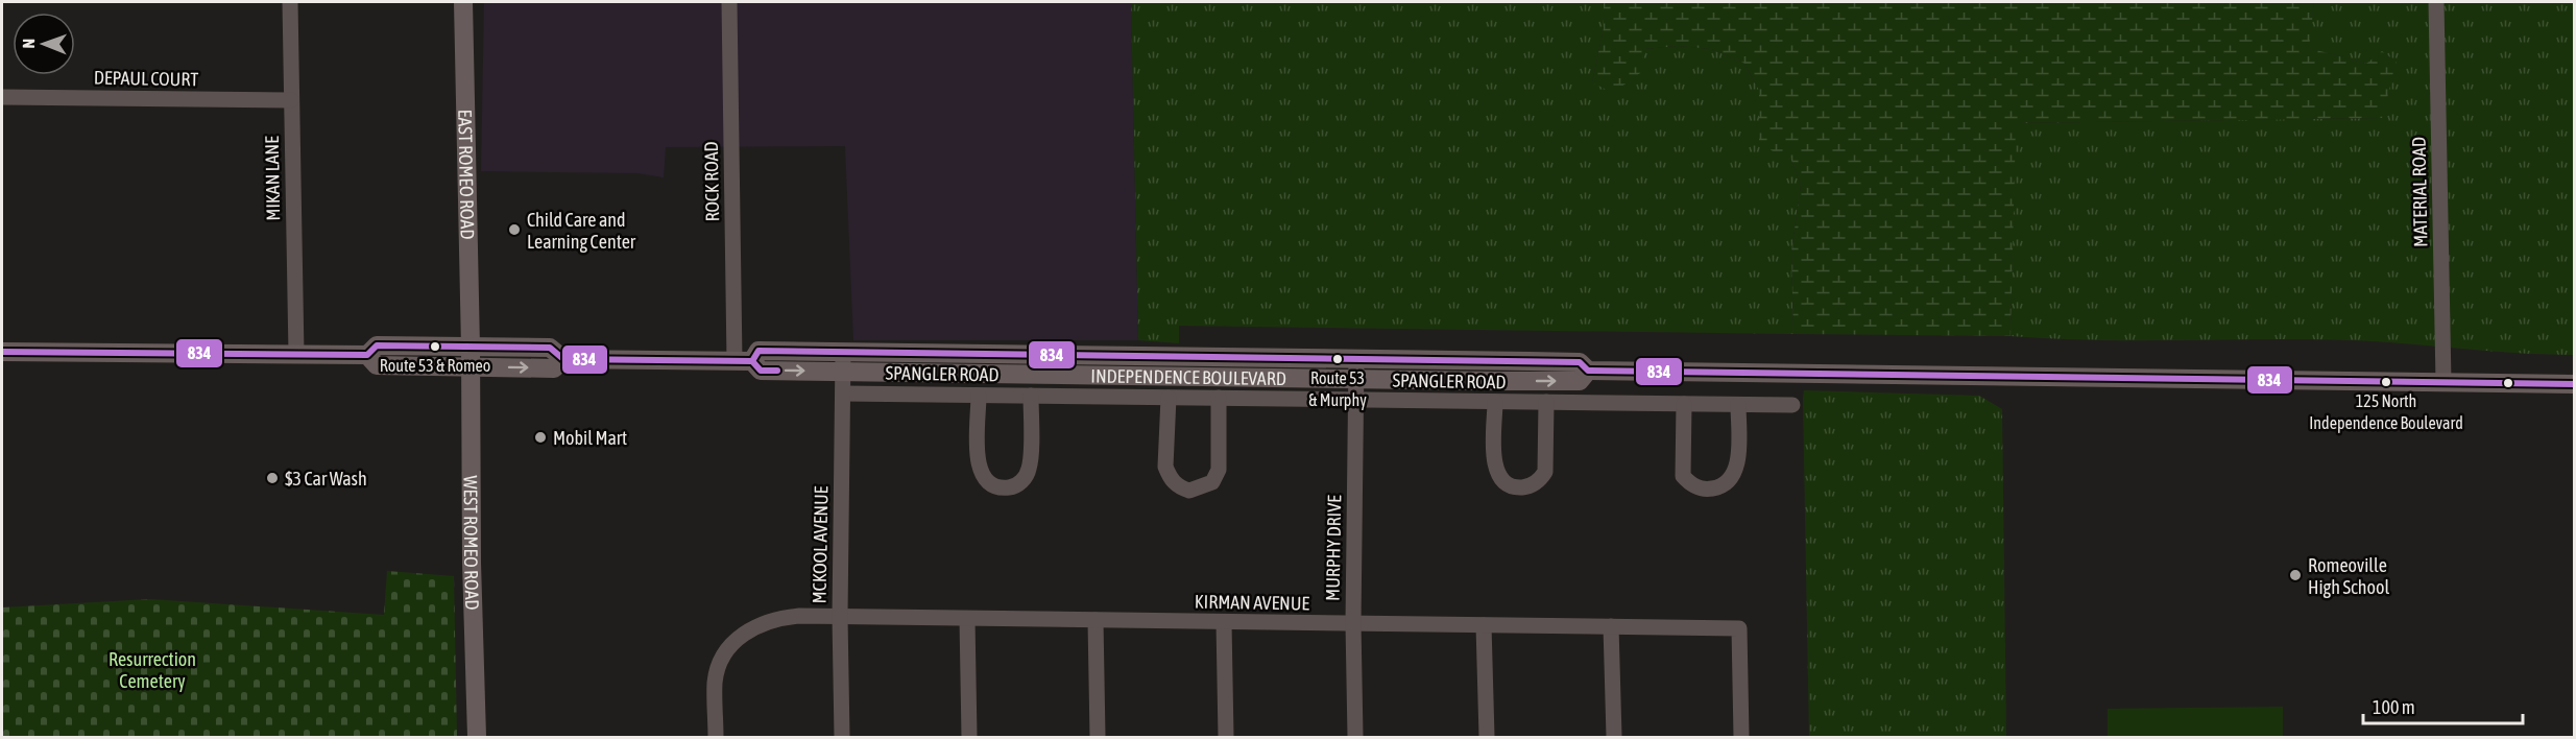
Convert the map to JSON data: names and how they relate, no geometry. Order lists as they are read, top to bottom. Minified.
{"streets":{"main road":["EAST ROMEO ROAD","INDEPENDENCE BOULEVARD","WEST ROMEO ROAD"],"street":["DEPAUL COURT","MIKAN LANE","ROCK ROAD","MATERIAL ROAD","SPANGLER ROAD","MCKOOL AVENUE","MURPHY DRIVE","KIRMAN AVENUE"]},"crossings":[["DEPAUL COURT","MIKAN LANE"],["EAST ROMEO ROAD","INDEPENDENCE BOULEVARD"],["EAST ROMEO ROAD","WEST ROMEO ROAD"],["MIKAN LANE","INDEPENDENCE BOULEVARD"],["ROCK ROAD","INDEPENDENCE BOULEVARD"],["MATERIAL ROAD","INDEPENDENCE BOULEVARD"],["SPANGLER ROAD","MCKOOL AVENUE"],["SPANGLER ROAD","MURPHY DRIVE"],["INDEPENDENCE BOULEVARD","WEST ROMEO ROAD"],["INDEPENDENCE BOULEVARD","MCKOOL AVENUE"],["INDEPENDENCE BOULEVARD","MURPHY DRIVE"],["MCKOOL AVENUE","KIRMAN AVENUE"],["MURPHY DRIVE","KIRMAN AVENUE"]],"parks":["Resurrection Cemetery"],"places":["Child Care and Learning Center","Route 53 & Romeo","Route 53 & Murphy","125 North Independence Boulevard","Mobil Mart","$3 Car Wash","Romeoville High School"],"lines":["transit line 834"],"scale_bar":"100 m","north":"left"}
